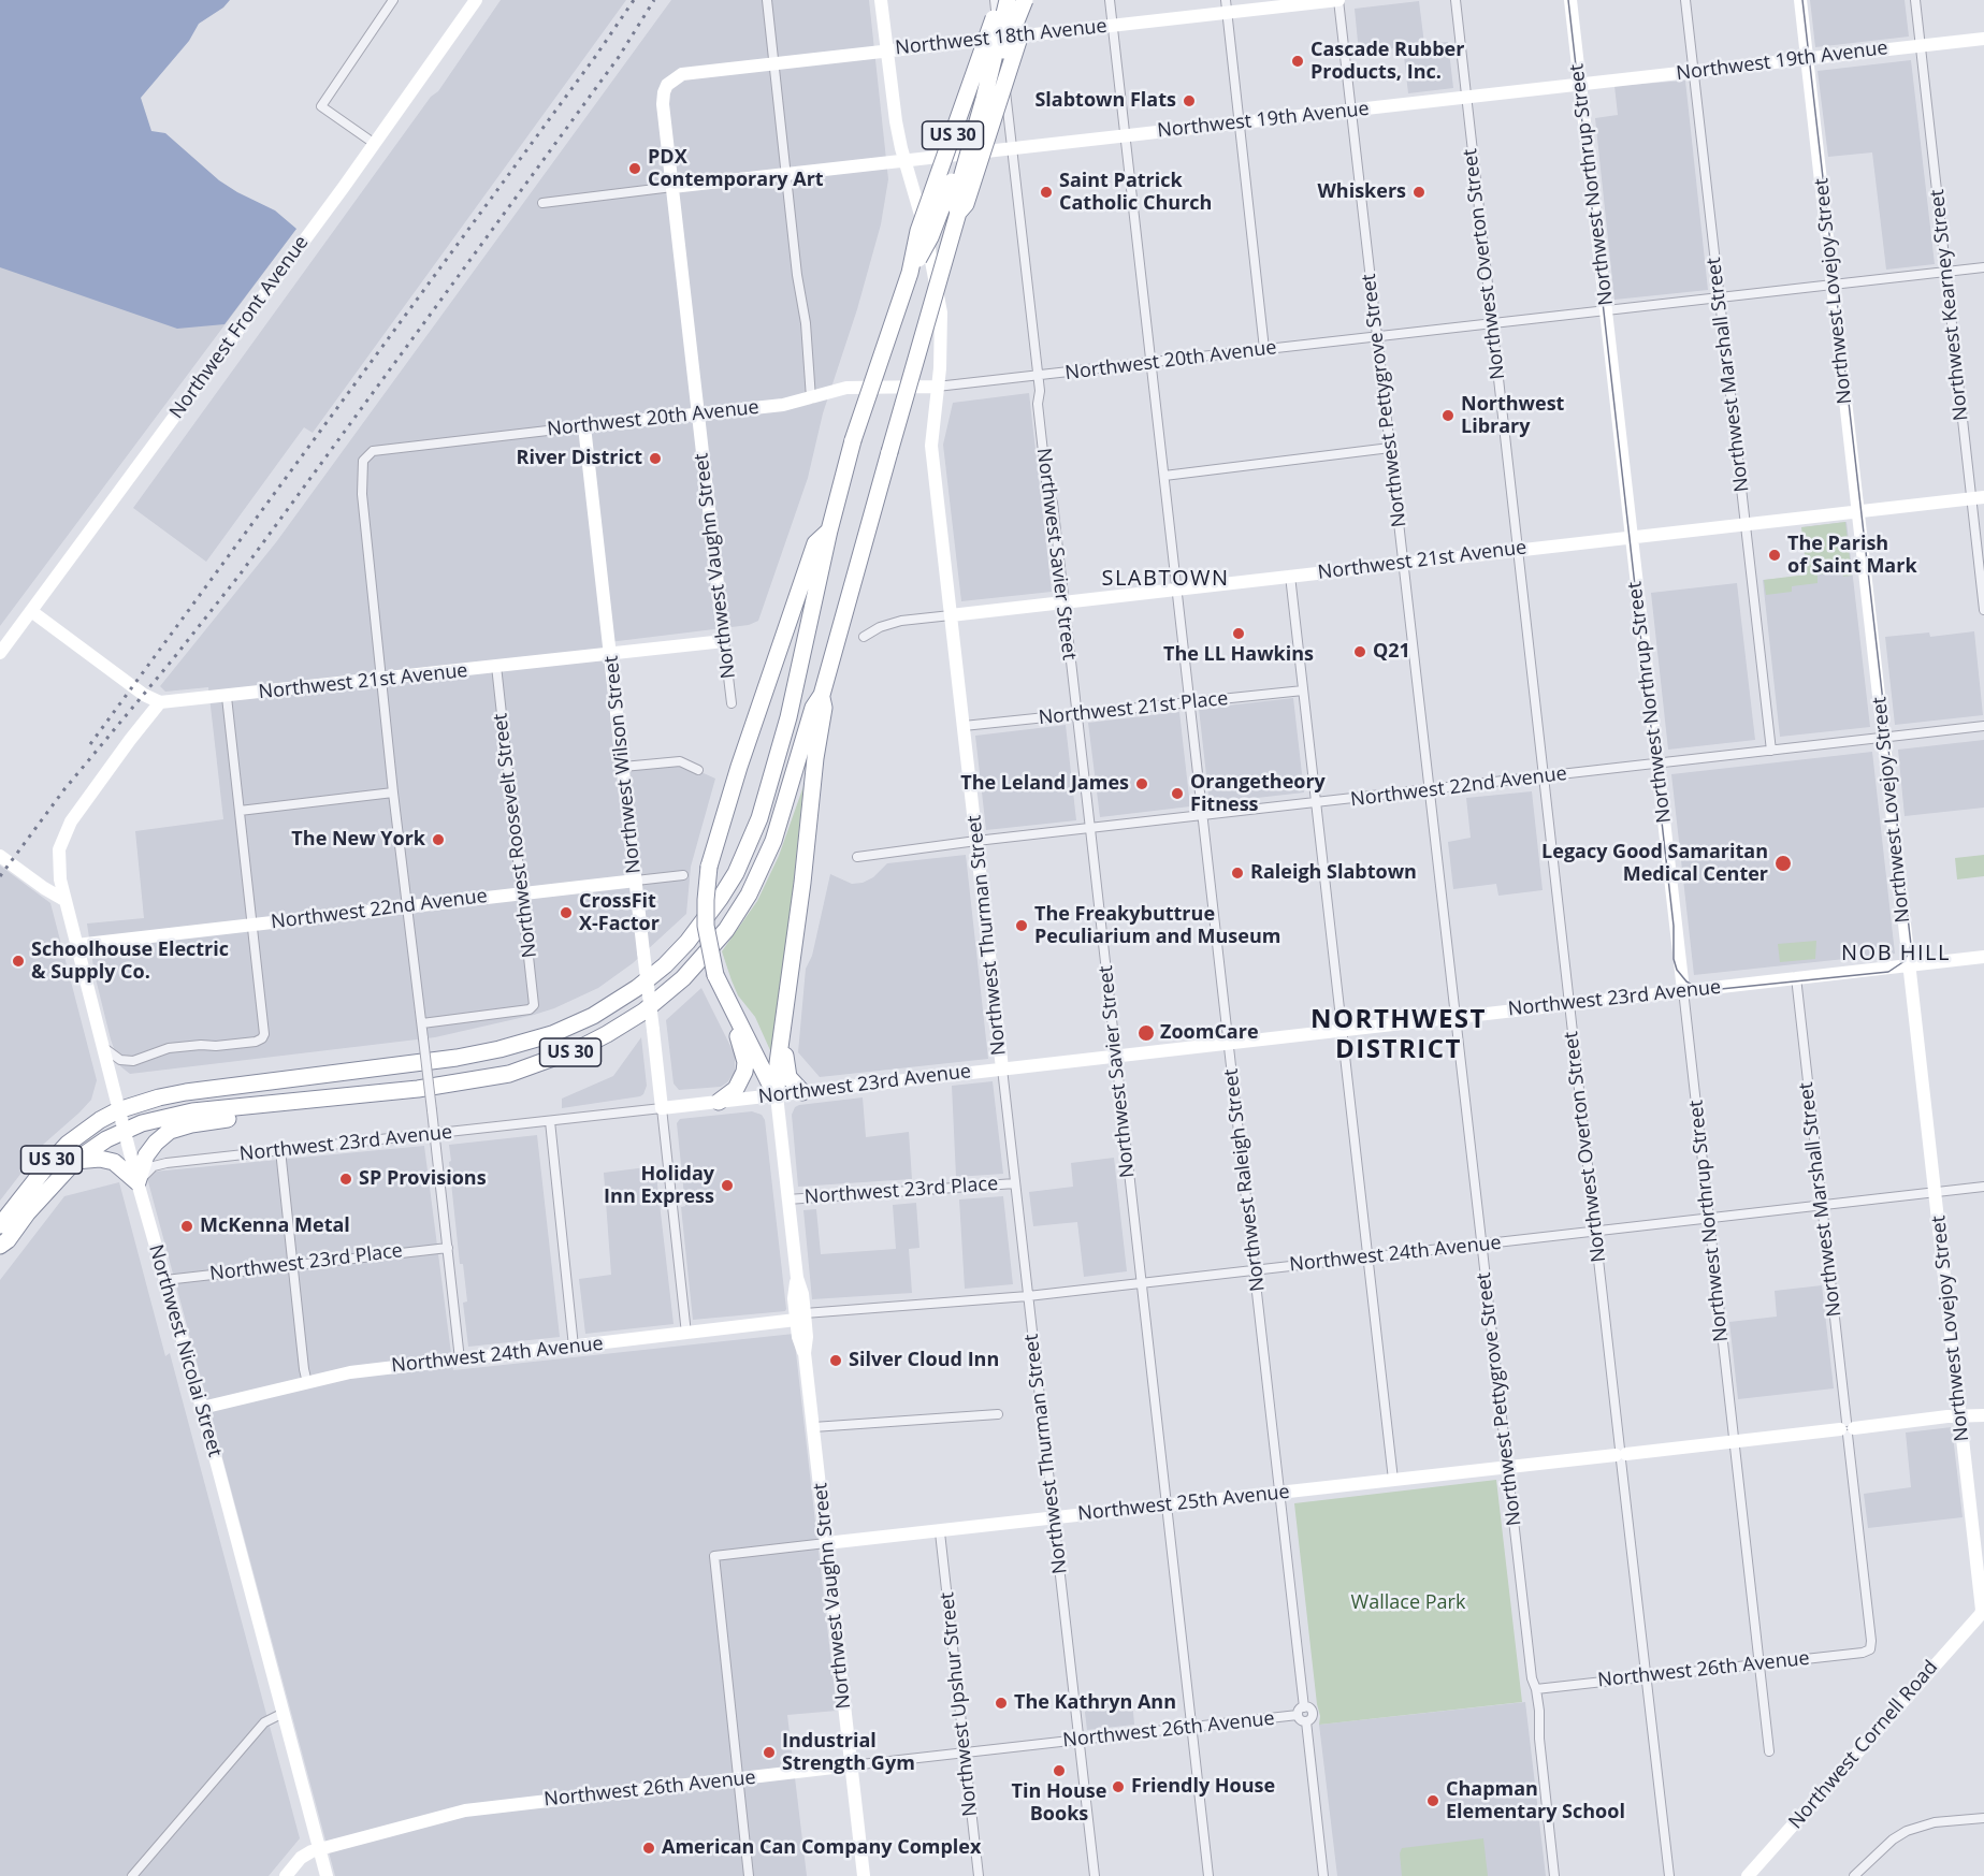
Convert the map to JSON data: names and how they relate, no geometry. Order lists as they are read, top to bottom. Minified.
{"streets":{"highway":["US 30"],"street":["Northwest 18th Avenue","Northwest 19th Avenue","Northwest Northrup Street","Northwest Overton Street","Northwest Lovejoy Street","Northwest Kearney Street","Northwest Front Avenue","Northwest 20th Avenue","Northwest Marshall Street","Northwest Pettygrove Street","Northwest Savier Street","Northwest 21st Avenue","Northwest Vaughn Street","Northwest 21st Place","Northwest Wilson Street","Northwest 22nd Avenue","Northwest Roosevelt Street","Northwest Thurman Street","Northwest 23rd Avenue","Northwest Raleigh Street","Northwest 23rd Place","Northwest 24th Avenue","Northwest Nicolai Street","Northwest 25th Avenue","Northwest 26th Avenue","Northwest Upshur Street","Northwest Cornell Road"]},"crossings":[["Northwest 18th Avenue","Northwest Pettygrove Street"],["Northwest 18th Avenue","Northwest Savier Street"],["Northwest 18th Avenue","Northwest Vaughn Street"],["Northwest 18th Avenue","Northwest Thurman Street"],["Northwest 18th Avenue","Northwest Raleigh Street"],["Northwest 19th Avenue","Northwest Northrup Street"],["Northwest 19th Avenue","Northwest Overton Street"],["Northwest 19th Avenue","Northwest Lovejoy Street"],["Northwest 19th Avenue","Northwest Kearney Street"],["Northwest 19th Avenue","Northwest Marshall Street"],["Northwest 19th Avenue","Northwest Pettygrove Street"],["Northwest 19th Avenue","Northwest Savier Street"],["Northwest 19th Avenue","Northwest Vaughn Street"],["Northwest 19th Avenue","Northwest Thurman Street"],["Northwest 19th Avenue","Northwest Raleigh Street"],["US 30","Northwest Nicolai Street"],["Northwest Northrup Street","Northwest 20th Avenue"],["Northwest Northrup Street","Northwest 21st Avenue"],["Northwest Northrup Street","Northwest 22nd Avenue"],["Northwest Northrup Street","Northwest 23rd Avenue"],["Northwest Northrup Street","Northwest 24th Avenue"],["Northwest Northrup Street","Northwest 25th Avenue"],["Northwest Northrup Street","Northwest 26th Avenue"],["Northwest Overton Street","Northwest 20th Avenue"],["Northwest Overton Street","Northwest 21st Avenue"],["Northwest Overton Street","Northwest 22nd Avenue"],["Northwest Overton Street","Northwest 23rd Avenue"],["Northwest Overton Street","Northwest 24th Avenue"],["Northwest Overton Street","Northwest 25th Avenue"],["Northwest Overton Street","Northwest 26th Avenue"],["Northwest Lovejoy Street","Northwest 20th Avenue"],["Northwest Lovejoy Street","Northwest 21st Avenue"],["Northwest Lovejoy Street","Northwest 22nd Avenue"],["Northwest Lovejoy Street","Northwest 23rd Avenue"],["Northwest Lovejoy Street","Northwest 24th Avenue"],["Northwest Lovejoy Street","Northwest 25th Avenue"],["Northwest Lovejoy Street","Northwest Cornell Road"],["Northwest Kearney Street","Northwest 20th Avenue"],["Northwest Kearney Street","Northwest 21st Avenue"],["Northwest 20th Avenue","Northwest Marshall Street"],["Northwest 20th Avenue","Northwest Pettygrove Street"],["Northwest 20th Avenue","Northwest Savier Street"],["Northwest 20th Avenue","Northwest 21st Avenue"],["Northwest 20th Avenue","Northwest Vaughn Street"],["Northwest 20th Avenue","Northwest Wilson Street"],["Northwest 20th Avenue","Northwest Thurman Street"],["Northwest 20th Avenue","Northwest Raleigh Street"],["Northwest Marshall Street","Northwest 21st Avenue"],["Northwest Marshall Street","Northwest 22nd Avenue"],["Northwest Marshall Street","Northwest 23rd Avenue"],["Northwest Marshall Street","Northwest 24th Avenue"],["Northwest Marshall Street","Northwest 25th Avenue"],["Northwest Marshall Street","Northwest 26th Avenue"],["Northwest Pettygrove Street","Northwest 21st Avenue"],["Northwest Pettygrove Street","Northwest 22nd Avenue"],["Northwest Pettygrove Street","Northwest 23rd Avenue"],["Northwest Pettygrove Street","Northwest 24th Avenue"],["Northwest Pettygrove Street","Northwest 25th Avenue"],["Northwest Pettygrove Street","Northwest 26th Avenue"],["Northwest Savier Street","Northwest 21st Avenue"],["Northwest Savier Street","Northwest 21st Place"],["Northwest Savier Street","Northwest 22nd Avenue"],["Northwest Savier Street","Northwest 23rd Avenue"],["Northwest Savier Street","Northwest 24th Avenue"],["Northwest Savier Street","Northwest 25th Avenue"],["Northwest Savier Street","Northwest 26th Avenue"],["Northwest 21st Avenue","Northwest Vaughn Street"],["Northwest 21st Avenue","Northwest Wilson Street"],["Northwest 21st Avenue","Northwest Roosevelt Street"],["Northwest 21st Avenue","Northwest Thurman Street"],["Northwest 21st Avenue","Northwest Raleigh Street"],["Northwest 21st Avenue","Northwest Nicolai Street"],["Northwest Vaughn Street","Northwest 23rd Avenue"],["Northwest Vaughn Street","Northwest 23rd Place"],["Northwest Vaughn Street","Northwest 24th Avenue"],["Northwest Vaughn Street","Northwest 25th Avenue"],["Northwest Vaughn Street","Northwest 26th Avenue"],["Northwest 21st Place","Northwest Thurman Street"],["Northwest 21st Place","Northwest Raleigh Street"],["Northwest Wilson Street","Northwest 22nd Avenue"],["Northwest Wilson Street","Northwest 23rd Avenue"],["Northwest Wilson Street","Northwest 24th Avenue"],["Northwest 22nd Avenue","Northwest Roosevelt Street"],["Northwest 22nd Avenue","Northwest Thurman Street"],["Northwest 22nd Avenue","Northwest Raleigh Street"],["Northwest 22nd Avenue","Northwest Nicolai Street"],["Northwest Thurman Street","Northwest 23rd Avenue"],["Northwest Thurman Street","Northwest 23rd Place"],["Northwest Thurman Street","Northwest 24th Avenue"],["Northwest Thurman Street","Northwest 25th Avenue"],["Northwest Thurman Street","Northwest 26th Avenue"],["Northwest 23rd Avenue","Northwest Raleigh Street"],["Northwest 23rd Avenue","Northwest Nicolai Street"],["Northwest Raleigh Street","Northwest 24th Avenue"],["Northwest Raleigh Street","Northwest 25th Avenue"],["Northwest Raleigh Street","Northwest 26th Avenue"],["Northwest 23rd Place","Northwest Nicolai Street"],["Northwest 24th Avenue","Northwest Nicolai Street"],["Northwest Nicolai Street","Northwest 26th Avenue"],["Northwest 25th Avenue","Northwest 26th Avenue"],["Northwest 25th Avenue","Northwest Upshur Street"],["Northwest 26th Avenue","Northwest Upshur Street"]],"districts":["SLABTOWN","NOB HILL","NORTHWEST DISTRICT"],"parks":["Wallace Park"],"places":["Cascade Rubber Products, Inc.","Slabtown Flats","PDX Contemporary Art","Saint Patrick Catholic Church","Whiskers","Northwest Library","River District","The Parish of Saint Mark","The LL Hawkins","Q21","The Leland James","Orangetheory Fitness","The New York","Legacy Good Samaritan Medical Center","Raleigh Slabtown","CrossFit X-Factor","The Freakybuttrue Peculiarium and Museum","Schoolhouse Electric & Supply Co.","ZoomCare","SP Provisions","Holiday Inn Express","McKenna Metal","Silver Cloud Inn","The Kathryn Ann","Industrial Strength Gym","Tin House Books","Friendly House","Chapman Elementary School","American Can Company Complex"]}
